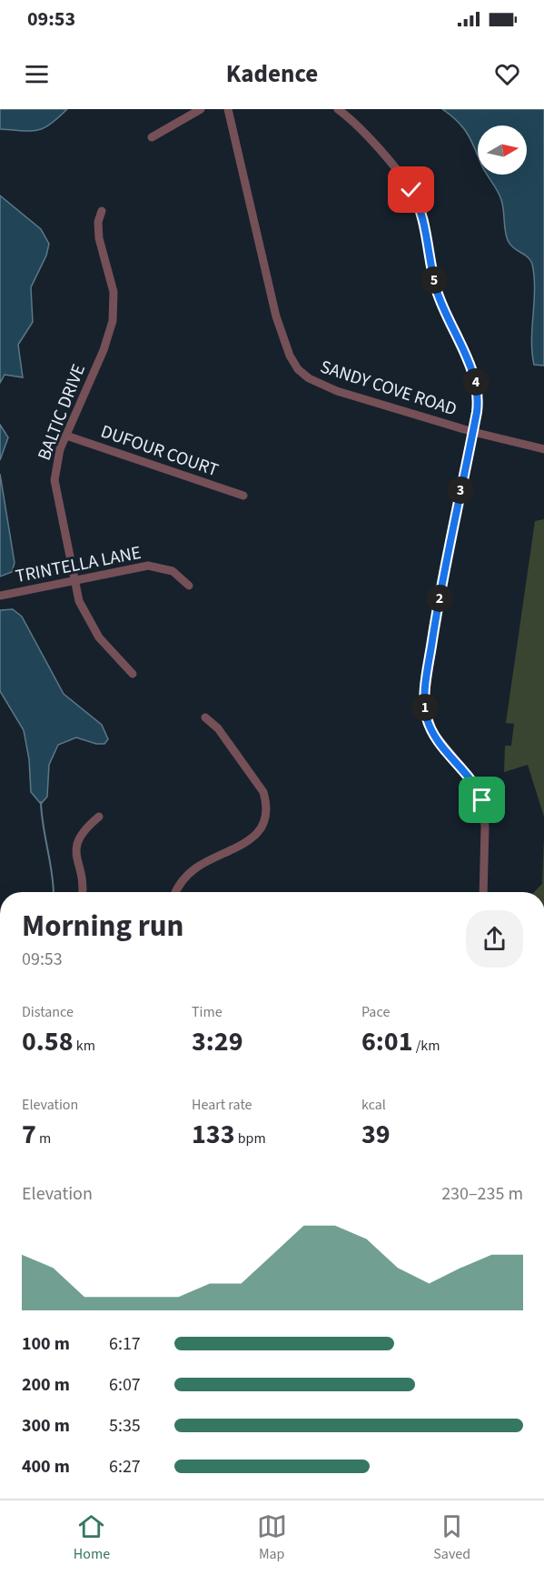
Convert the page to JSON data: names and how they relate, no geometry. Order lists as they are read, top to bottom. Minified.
{"streets":{"street":["SANDY COVE ROAD","BALTIC DRIVE","DUFOUR COURT","TRINTELLA LANE"]},"crossings":[["BALTIC DRIVE","DUFOUR COURT"],["BALTIC DRIVE","TRINTELLA LANE"]],"north":"right","page":{"status":"09:53","header":"Kadence","pins":["5","4","3","2","1"],"heading":["Morning run","09:53"],"stats":[["Distance","0.58 km"],["Time","3:29"],["Pace","6:01 /km"],["Elevation","7 m"],["Heart rate","133 bpm"],["kcal","39"]],"chart":["Elevation","230–235 m"],"list":[{"name":"100 m","note":"6:17"},{"name":"200 m","note":"6:07"},{"name":"300 m","note":"5:35"},{"name":"400 m","note":"6:27"}],"tabs":["Home","Map","Saved"]}}
